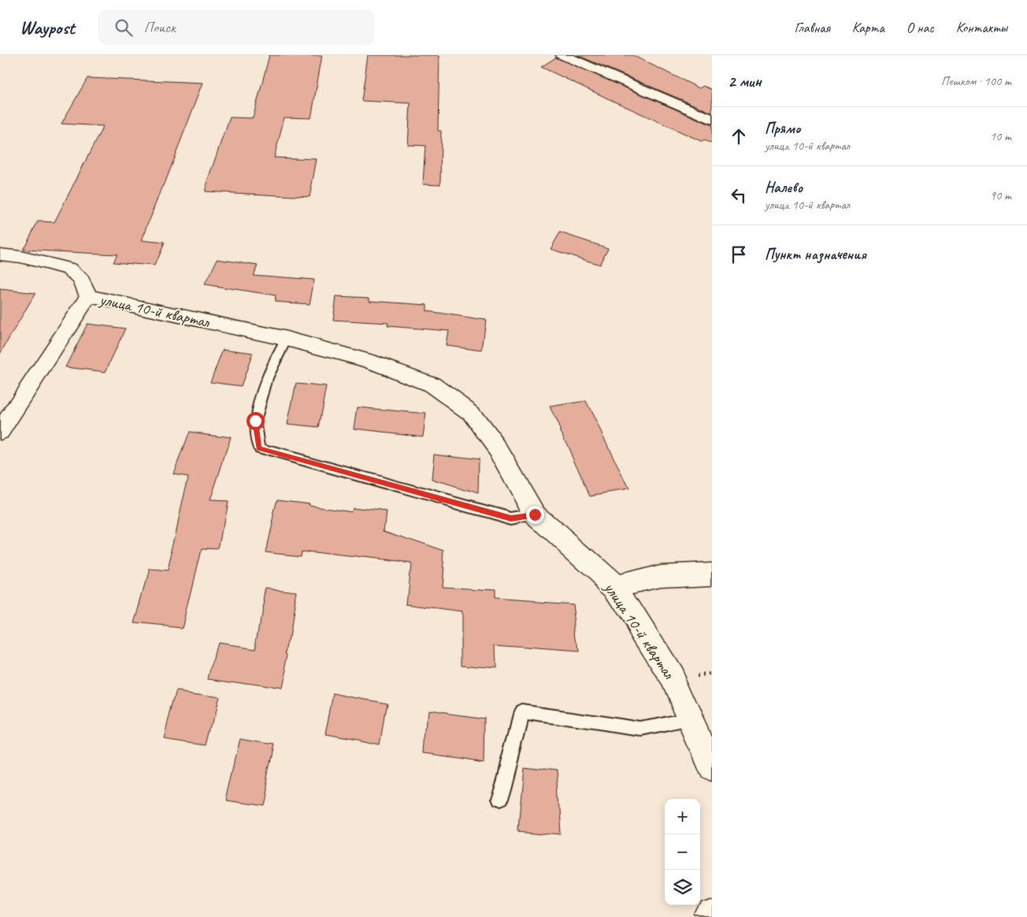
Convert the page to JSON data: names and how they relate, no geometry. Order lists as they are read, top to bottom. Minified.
{"streets":{"street":["улица 10-й квартал"]},"page":{"header":"Waypost","search":"Поиск","nav":["Главная","Карта","О нас","Контакты"],"heading":["2 мин","Пешком · 100 m"],"list":[["Прямо","улица 10-й квартал","10 m"],["Налево","улица 10-й квартал","90 m"],"Пункт назначения"],"map_buttons":["+","−"]}}
